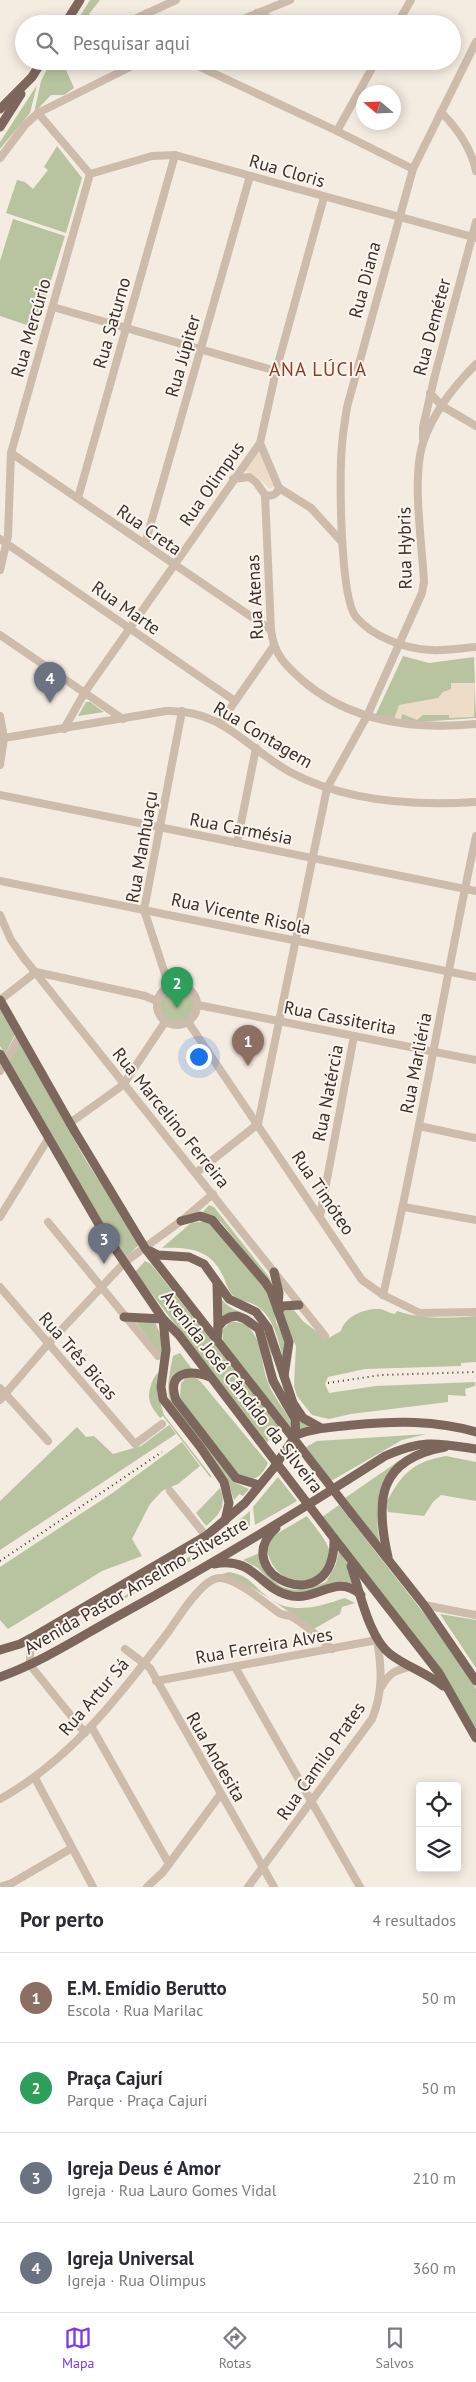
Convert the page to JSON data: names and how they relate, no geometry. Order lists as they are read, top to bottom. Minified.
{"streets":{"main road":["Avenida José Cândido da Silveira","Avenida Pastor Anselmo Silvestre"],"street":["Rua Cloris","Rua Diana","Rua Saturno","Rua Deméter","Rua Mercúrio","Rua Júpiter","Rua Olimpus","Rua Creta","Rua Hybris","Rua Atenas","Rua Marte","Rua Contagem","Rua Carmésia","Rua Manhuaçu","Rua Vicente Risola","Rua Cassiterita","Rua Marliéria","Rua Natércia","Rua Marcelino Ferreira","Rua Timóteo","Rua Três Bicas","Rua Ferreira Alves","Rua Artur Sá","Rua Andesita","Rua Camilo Prates"]},"crossings":[["Rua Cloris","Rua Diana"],["Rua Cloris","Rua Saturno"],["Rua Cloris","Rua Deméter"],["Rua Cloris","Rua Mercúrio"],["Rua Cloris","Rua Júpiter"],["Rua Cloris","Rua Olimpus"],["Rua Diana","Rua Hybris"],["Rua Saturno","Rua Creta"],["Rua Deméter","Rua Hybris"],["Rua Mercúrio","Rua Creta"],["Rua Mercúrio","Rua Marte"],["Rua Júpiter","Rua Creta"],["Rua Olimpus","Rua Creta"],["Rua Olimpus","Rua Marte"],["Rua Olimpus","Rua Contagem"],["Rua Creta","Rua Atenas"],["Rua Hybris","Rua Atenas"],["Rua Hybris","Rua Contagem"],["Rua Hybris","Rua Carmésia"],["Rua Hybris","Rua Vicente Risola"],["Rua Hybris","Rua Cassiterita"],["Rua Hybris","Rua Timóteo"],["Rua Contagem","Rua Manhuaçu"],["Rua Carmésia","Rua Manhuaçu"],["Rua Carmésia","Rua Marliéria"],["Rua Manhuaçu","Rua Vicente Risola"],["Rua Manhuaçu","Rua Cassiterita"],["Rua Manhuaçu","Rua Timóteo"],["Rua Vicente Risola","Rua Marliéria"],["Rua Cassiterita","Rua Marliéria"],["Rua Cassiterita","Rua Natércia"],["Rua Cassiterita","Rua Timóteo"],["Rua Marliéria","Rua Timóteo"],["Rua Natércia","Rua Timóteo"],["Rua Ferreira Alves","Rua Artur Sá"],["Rua Ferreira Alves","Rua Andesita"],["Rua Ferreira Alves","Rua Camilo Prates"],["Rua Artur Sá","Rua Andesita"],["Rua Andesita","Rua Camilo Prates"]],"districts":["ANA LÚCIA"],"north":"left","page":{"search":"Pesquisar aqui","pins":["4","2","1","3"],"heading":["Por perto","4 resultados"],"list":[{"mark":"1","name":"E.M. Emídio Berutto","note":"Escola · Rua Marilac","value":"50 m"},{"mark":"2","name":"Praça Cajurí","note":"Parque · Praça Cajuri","value":"50 m"},{"mark":"3","name":"Igreja Deus é Amor","note":"Igreja · Rua Lauro Gomes Vidal","value":"210 m"},{"mark":"4","name":"Igreja Universal","note":"Igreja · Rua Olimpus","value":"360 m"}],"nav":["Mapa","Rotas","Salvos"]}}
